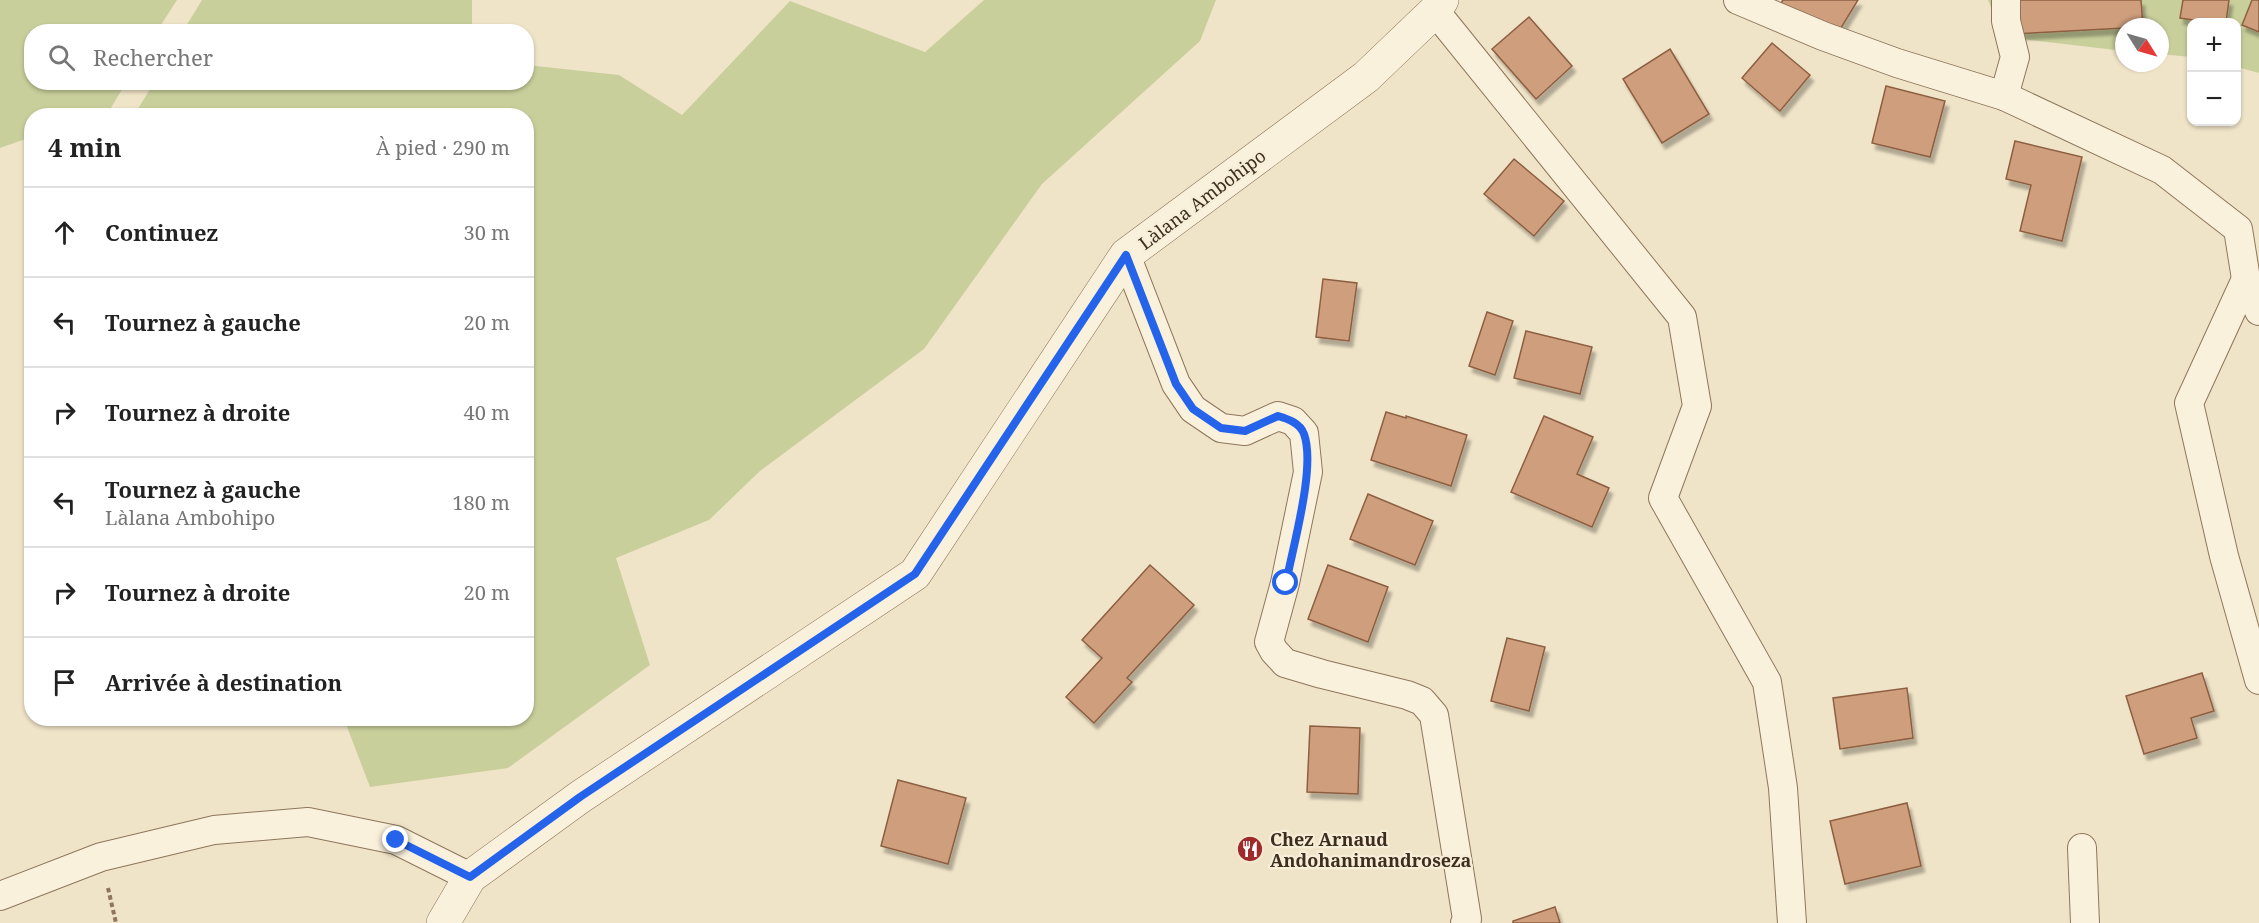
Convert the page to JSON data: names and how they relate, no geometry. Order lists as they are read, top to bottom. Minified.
{"streets":{"street":["Làlana Ambohipo"]},"places":{"restaurant":["Chez Arnaud Andohanimandroseza"]},"north":"bottom right","page":{"map_buttons":["+","−"],"search":"Rechercher","heading":["4 min","À pied · 290 m"],"list":[["Continuez","30 m"],["Tournez à gauche","20 m"],["Tournez à droite","40 m"],["Tournez à gauche","Làlana Ambohipo","180 m"],["Tournez à droite","20 m"],"Arrivée à destination"]}}
